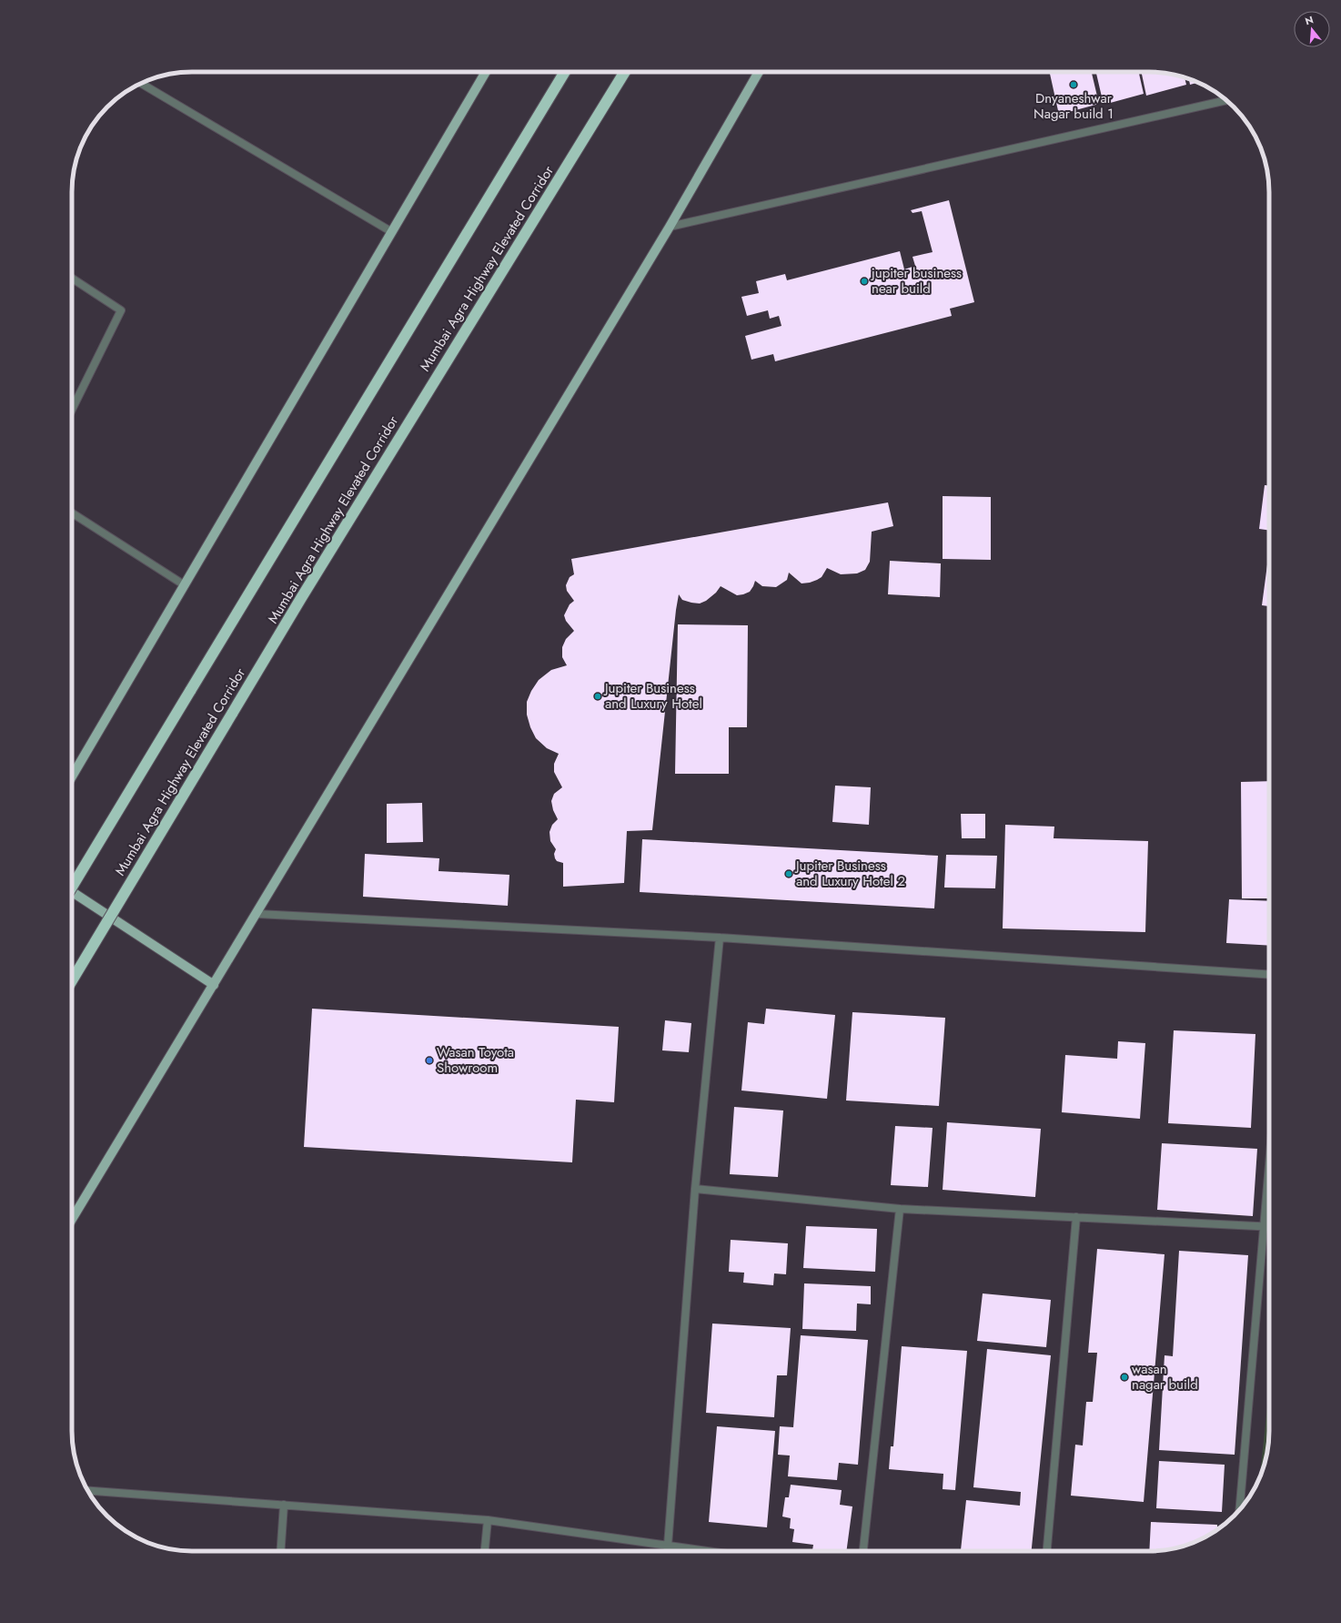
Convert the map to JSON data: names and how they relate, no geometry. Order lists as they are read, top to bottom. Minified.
{"streets":{"highway":["Mumbai Agra Highway Elevated Corridor"]},"places":["Dnyaneshwar Nagar build 1","jupiter business near build","Jupiter Business and Luxury Hotel","Jupiter Business and Luxury Hotel 2","Wasan Toyota Showroom","wasan nagar build"],"north":"top"}
